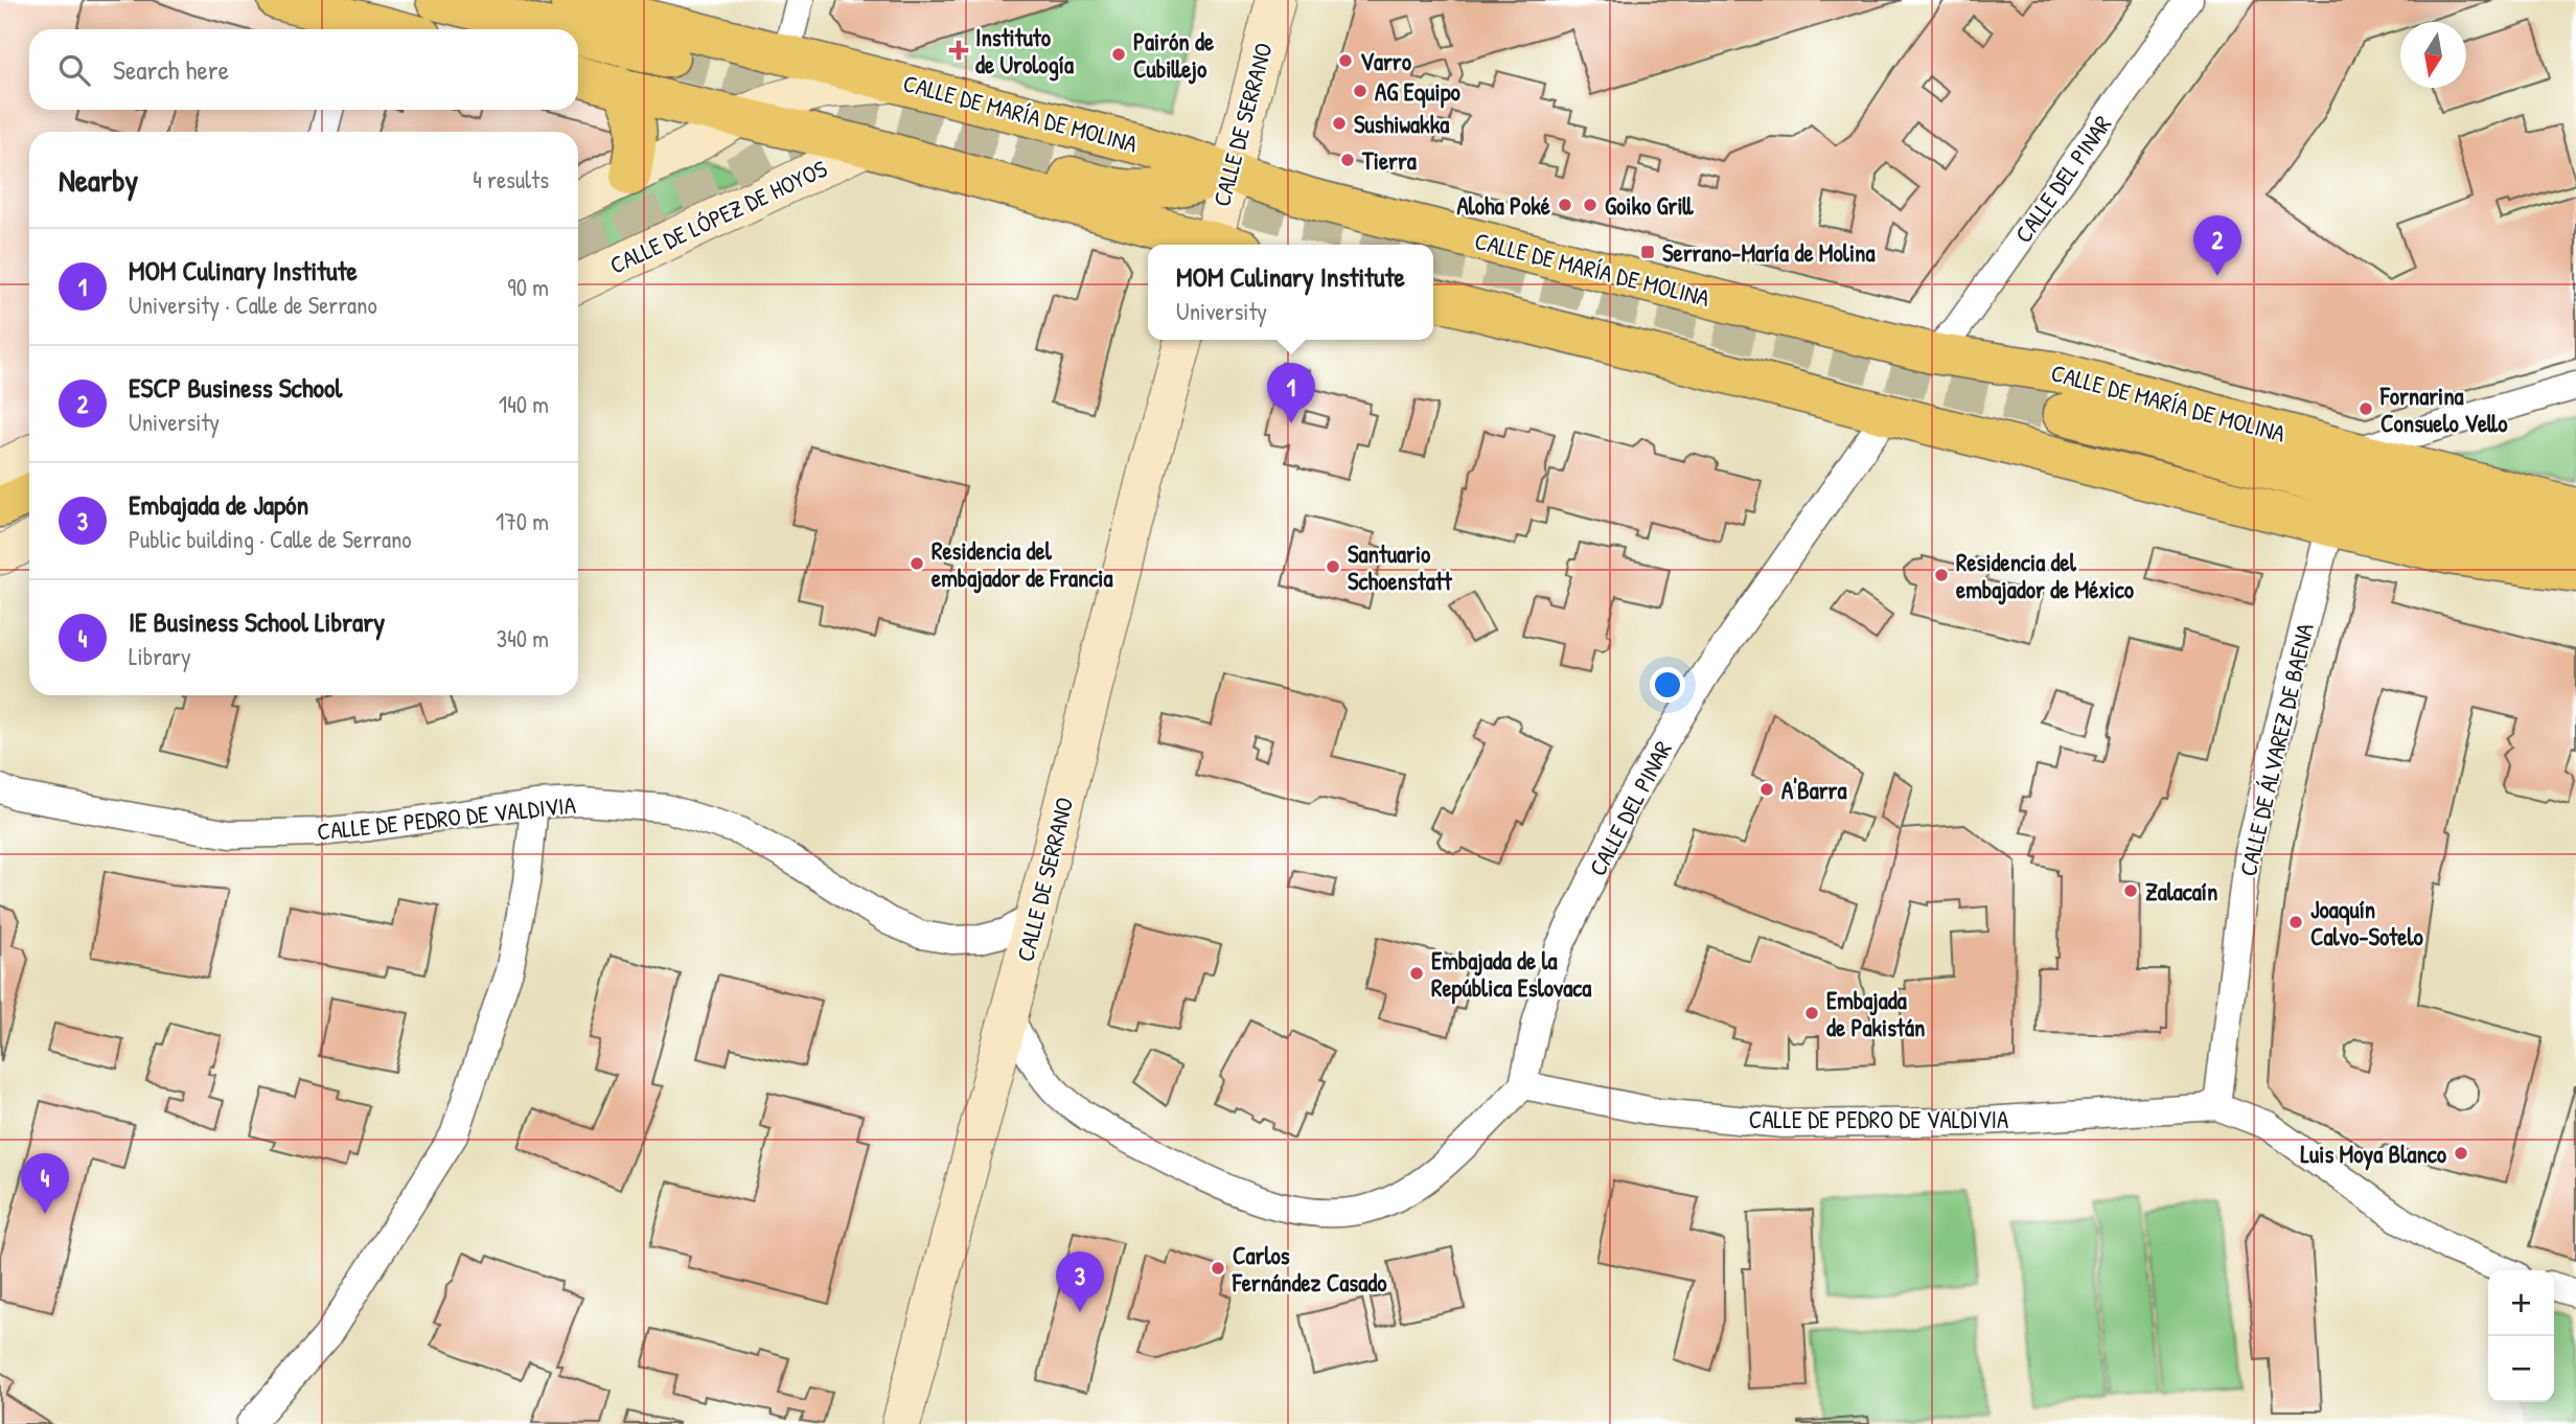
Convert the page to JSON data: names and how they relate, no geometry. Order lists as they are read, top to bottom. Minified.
{"streets":{"main road":["CALLE DE MARÍA DE MOLINA","CALLE DE SERRANO","CALLE DE LÓPEZ DE HOYOS"],"street":["CALLE DEL PINAR","CALLE DE ÁLVAREZ DE BAENA","CALLE DE PEDRO DE VALDIVIA"]},"crossings":[["CALLE DE MARÍA DE MOLINA","CALLE DE SERRANO"],["CALLE DE MARÍA DE MOLINA","CALLE DEL PINAR"],["CALLE DE SERRANO","CALLE DE PEDRO DE VALDIVIA"],["CALLE DEL PINAR","CALLE DE PEDRO DE VALDIVIA"],["CALLE DE ÁLVAREZ DE BAENA","CALLE DE PEDRO DE VALDIVIA"]],"places":{"health":["Instituto de Urología"],"other":["Pairón de Cubillejo","Varro","AG Equipo","Sushiwakka","Tierra","Aloha Poké","Goiko Grill","Fornarina Consuelo Vello","Residencia del embajador de Francia","Santuario Schoenstatt","Residencia del embajador de México","A'Barra","Zalacaín","Joaquín Calvo-Sotelo","Embajada de la República Eslovaca","Embajada de Pakistán","Luis Moya Blanco","Carlos Fernández Casado"],"transit":["Serrano-María de Molina"]},"north":"bottom","page":{"search":"Search here","heading":["Nearby","4 results"],"pins":["2","1","4","3"],"list":[{"mark":"1","name":"MOM Culinary Institute","note":"University · Calle de Serrano","value":"90 m"},{"mark":"2","name":"ESCP Business School","note":"University","value":"140 m"},{"mark":"3","name":"Embajada de Japón","note":"Public building · Calle de Serrano","value":"170 m"},{"mark":"4","name":"IE Business School Library","note":"Library","value":"340 m"}],"popup":["MOM Culinary Institute","University"],"map_buttons":["+","−"]}}
